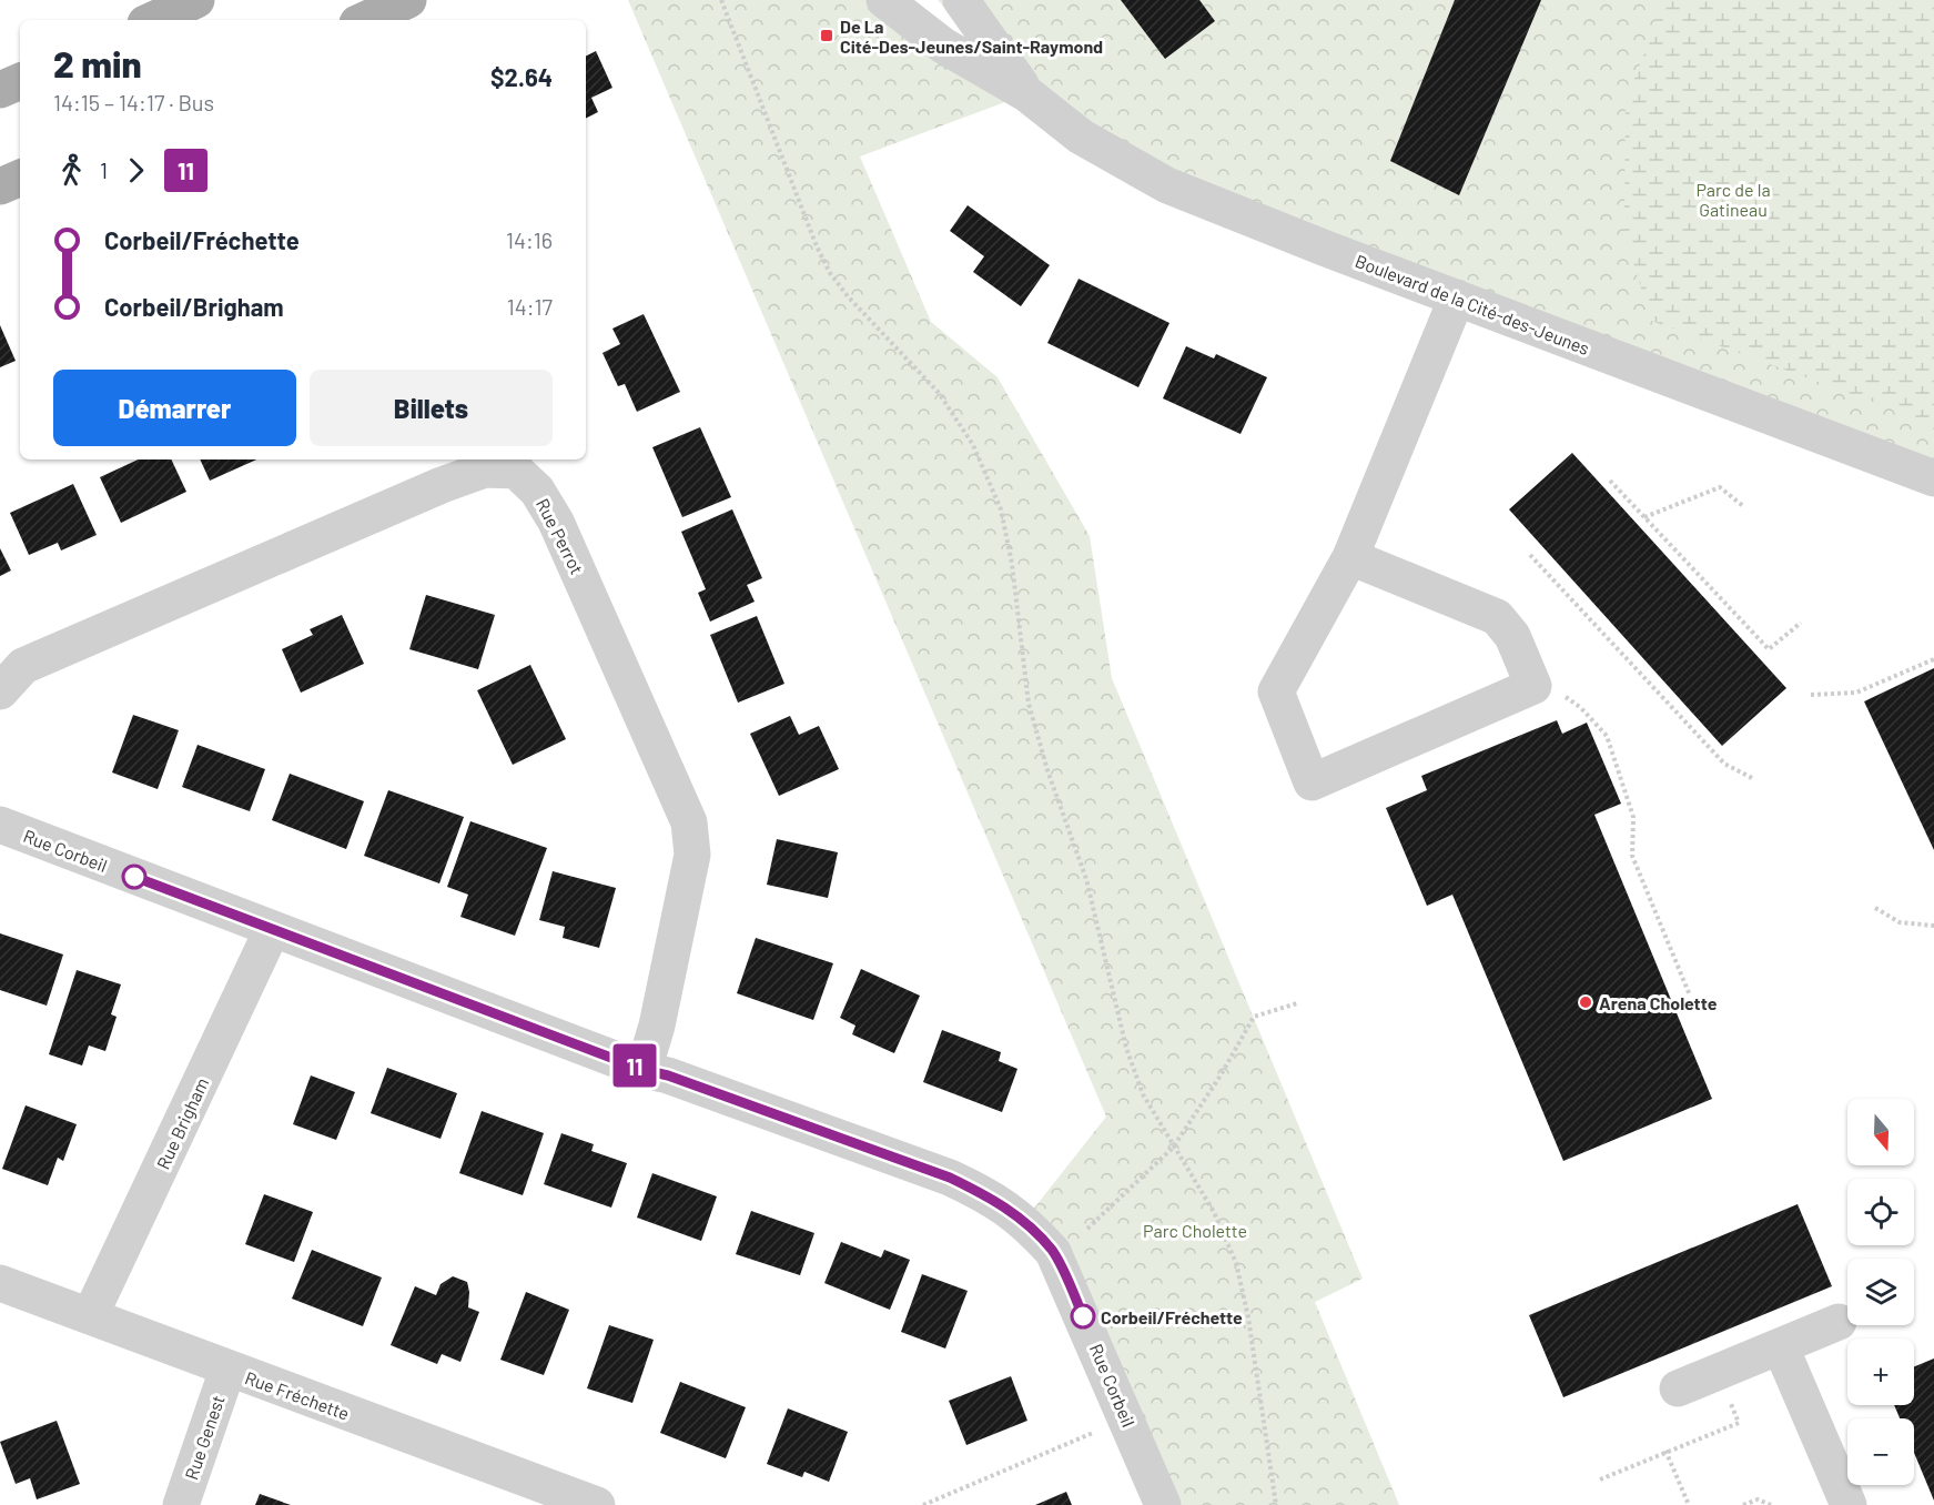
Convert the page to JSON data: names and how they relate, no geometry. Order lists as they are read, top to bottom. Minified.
{"streets":{"street":["Boulevard de la Cité-des-Jeunes","Rue Perrot","Rue Corbeil","Rue Brigham","Rue Fréchette","Rue Genest"]},"crossings":[["Rue Perrot","Rue Corbeil"],["Rue Corbeil","Rue Brigham"],["Rue Brigham","Rue Fréchette"],["Rue Fréchette","Rue Genest"]],"parks":["Parc de la Gatineau","Parc Cholette"],"places":{"transit":["De La Cité-Des-Jeunes/Saint-Raymond"],"other":["Arena Cholette","Corbeil/Fréchette"]},"lines":["bus line 11"],"north":"bottom","page":{"on_map":"11","heading":["2 min","14:15 – 14:17 · Bus","$2.64"],"legs":["1","11"],"list":[{"name":"Corbeil/Fréchette","value":"14:16"},{"name":"Corbeil/Brigham","value":"14:17"}],"buttons":["Démarrer","Billets"],"map_buttons":["+","−"]}}
